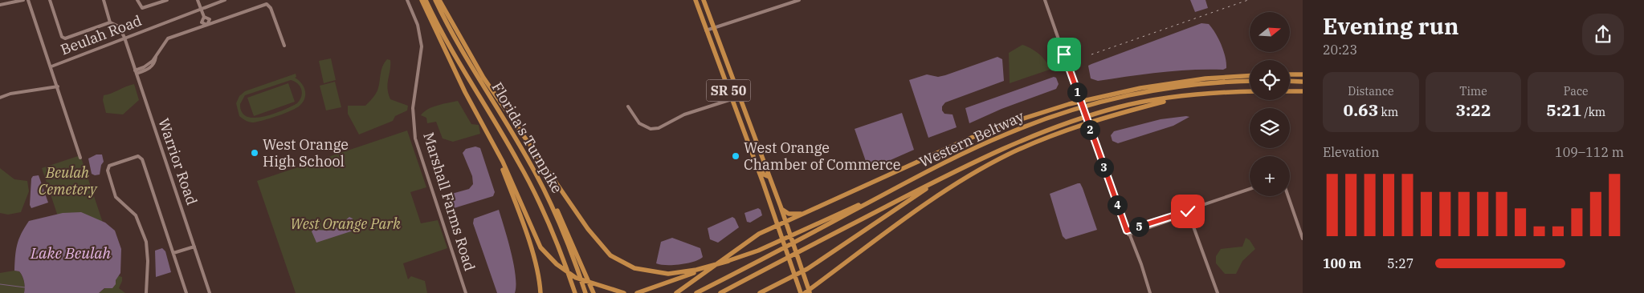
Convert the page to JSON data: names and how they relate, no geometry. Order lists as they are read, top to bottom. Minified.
{"streets":{"highway":["SR 50","Florida's Turnpike","Western Beltway"],"street":["Beulah Road","Warrior Road","Marshall Farms Road"]},"crossings":[["Beulah Road","Warrior Road"]],"water":["Lake Beulah"],"parks":["Beulah Cemetery","West Orange Park"],"places":["West Orange High School","West Orange Chamber of Commerce"],"north":"right","page":{"heading":["Evening run","20:23"],"map_buttons":"+","stats":[["Distance","0.63 km"],["Time","3:22"],["Pace","5:21 /km"]],"pins":["1","2","3","4","5"],"chart":["Elevation","109–112 m"],"list":[{"name":"100 m","note":"5:27"}]}}
